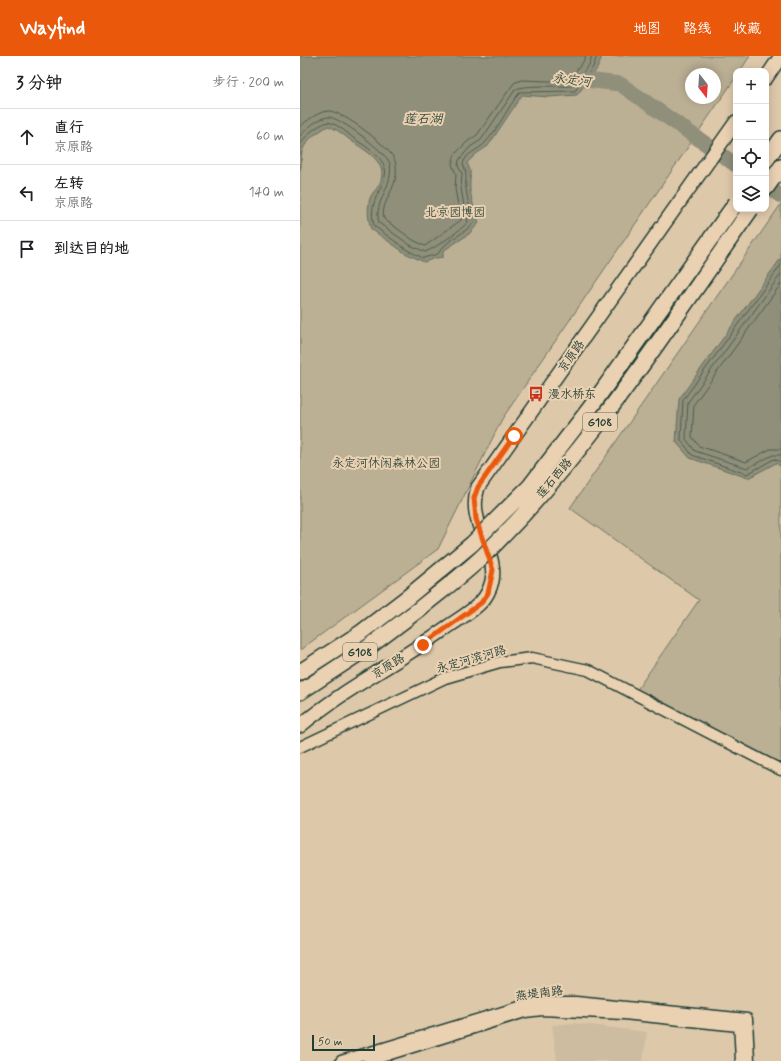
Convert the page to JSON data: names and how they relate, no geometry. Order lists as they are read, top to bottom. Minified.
{"streets":{"highway":["G108","莲石西路"],"main road":["京原路"],"street":["永定河滨河路","燕堤南路"]},"water":["永定河","莲石湖"],"parks":["北京园博园","永定河休闲森林公园"],"places":{"bus stop":["漫水桥东"]},"scale_bar":"50 m","north":"bottom","page":{"header":"Wayfind","nav":["地图","路线","收藏"],"heading":["3 分钟","步行 · 200 m"],"map_buttons":["+","−"],"list":[["直行","京原路","60 m"],["左转","京原路","140 m"],"到达目的地"],"scale":"50 m"}}
